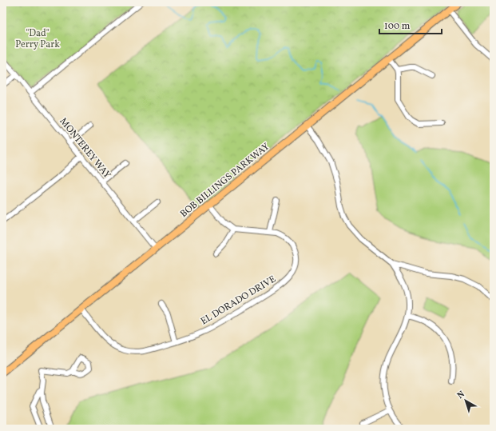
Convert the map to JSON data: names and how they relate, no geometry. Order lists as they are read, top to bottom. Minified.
{"streets":{"main road":["BOB BILLINGS PARKWAY"],"street":["MONTEREY WAY","EL DORADO DRIVE"]},"crossings":[["MONTEREY WAY","BOB BILLINGS PARKWAY"],["BOB BILLINGS PARKWAY","EL DORADO DRIVE"]],"parks":["\"Dad\" Perry Park"],"scale_bar":"100 m","north":"top left"}
